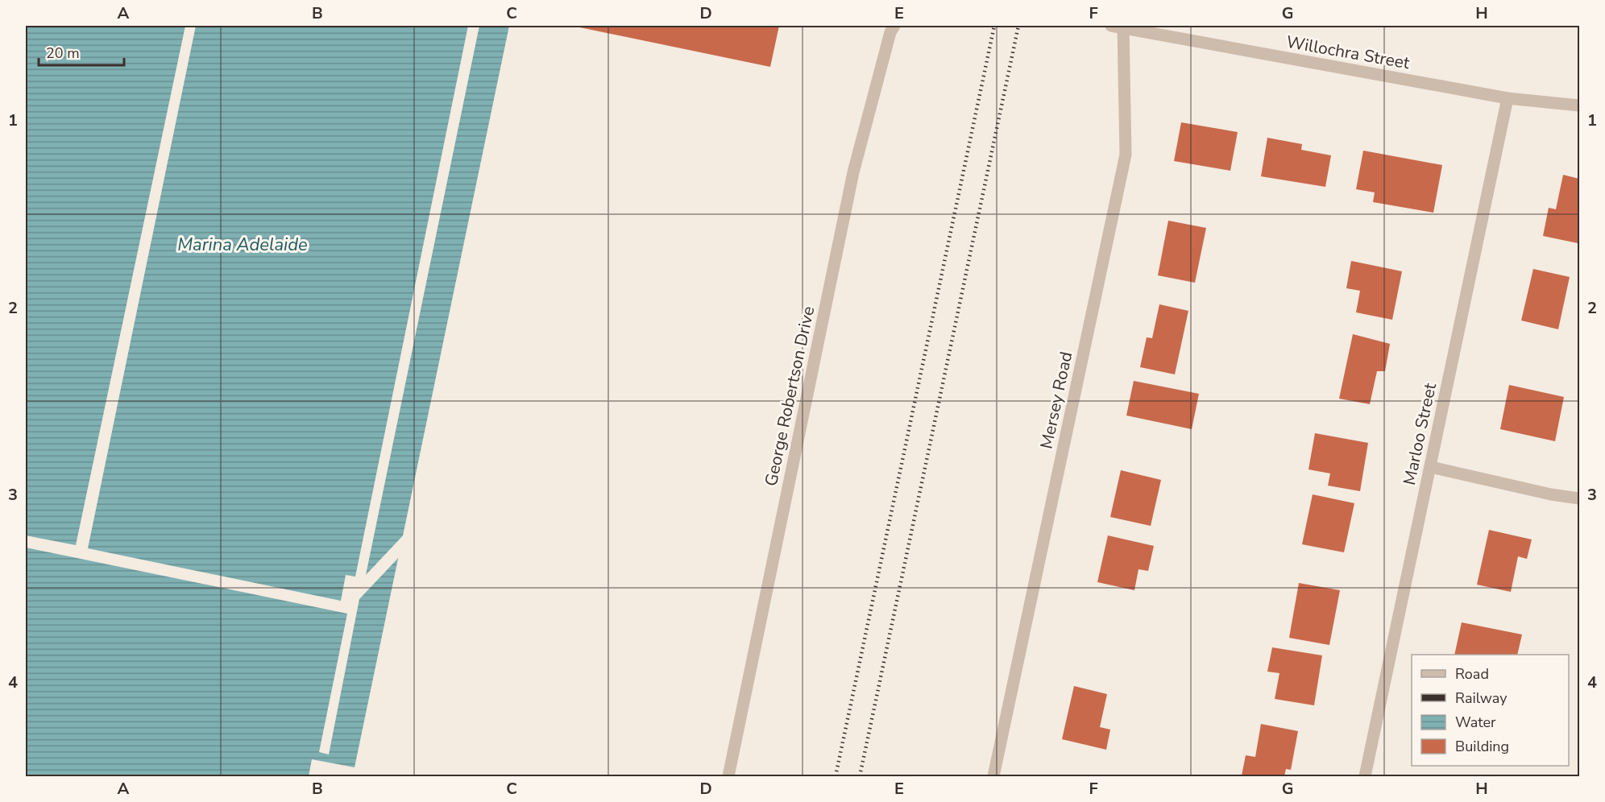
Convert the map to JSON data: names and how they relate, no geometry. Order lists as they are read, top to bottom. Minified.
{"streets":{"street":["Willochra Street","George Robertson Drive","Mersey Road","Marloo Street"]},"crossings":[["Willochra Street","Mersey Road"],["Willochra Street","Marloo Street"]],"water":["Marina Adelaide"],"legend":["Road","Railway","Water","Building"],"scale_bar":"20 m","grid":{"columns":["A","B","C","D","E","F","G","H"],"rows":["1","2","3","4"]}}
